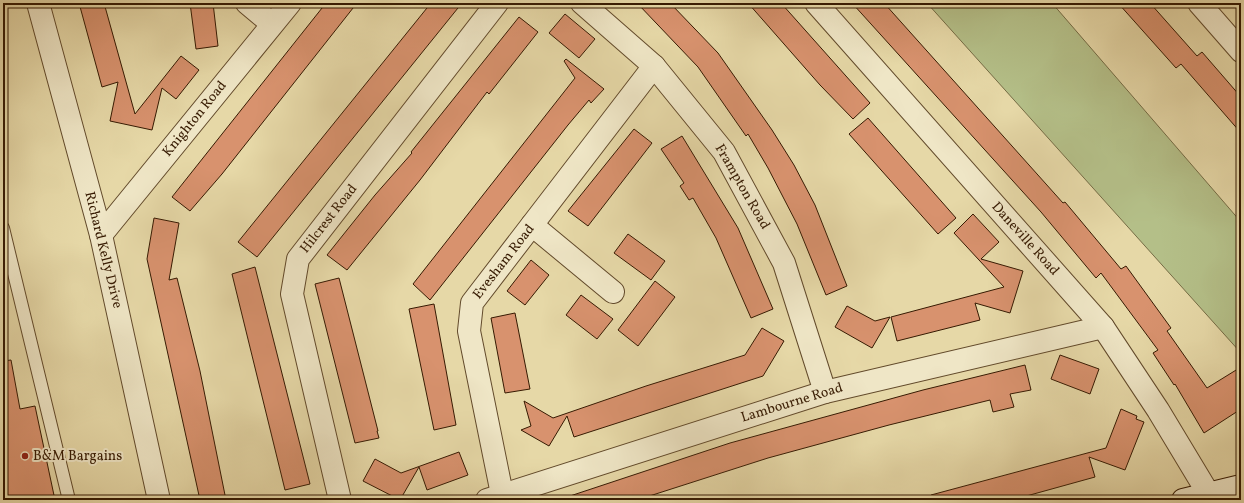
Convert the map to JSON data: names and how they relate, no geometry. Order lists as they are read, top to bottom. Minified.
{"streets":{"street":["Knighton Road","Frampton Road","Hilcrest Road","Daneville Road","Richard Kelly Drive","Evesham Road","Lambourne Road"]},"crossings":[["Knighton Road","Richard Kelly Drive"],["Frampton Road","Evesham Road"],["Frampton Road","Lambourne Road"],["Daneville Road","Lambourne Road"],["Evesham Road","Lambourne Road"]],"places":["B&M Bargains"]}
